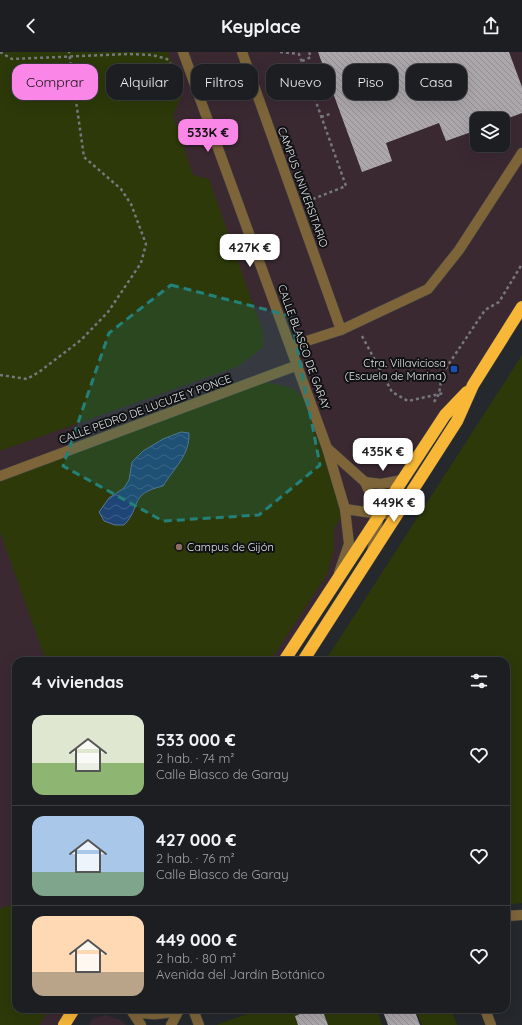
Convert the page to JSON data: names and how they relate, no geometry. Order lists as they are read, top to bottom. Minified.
{"streets":{"street":["CAMPUS UNIVERSITARIO","CALLE BLASCO DE GARAY","CALLE PEDRO DE LUCUZE Y PONCE"]},"crossings":[["CALLE BLASCO DE GARAY","CALLE PEDRO DE LUCUZE Y PONCE"]],"places":{"transit":["Ctra. Villaviciosa (Escuela de Marina)"],"other":["Campus de Gijón"]},"page":{"header":"Keyplace","chip":["Comprar","Alquilar","Filtros","Nuevo","Piso","Casa"],"price":["533K €","427K €","435K €","449K €"],"heading":"4 viviendas","list":[{"name":"533 000 €","note":"2 hab. · 74 m² · Calle Blasco de Garay"},{"name":"427 000 €","note":"2 hab. · 76 m² · Calle Blasco de Garay"},{"name":"449 000 €","note":"2 hab. · 80 m² · Avenida del Jardín Botánico"}]}}
